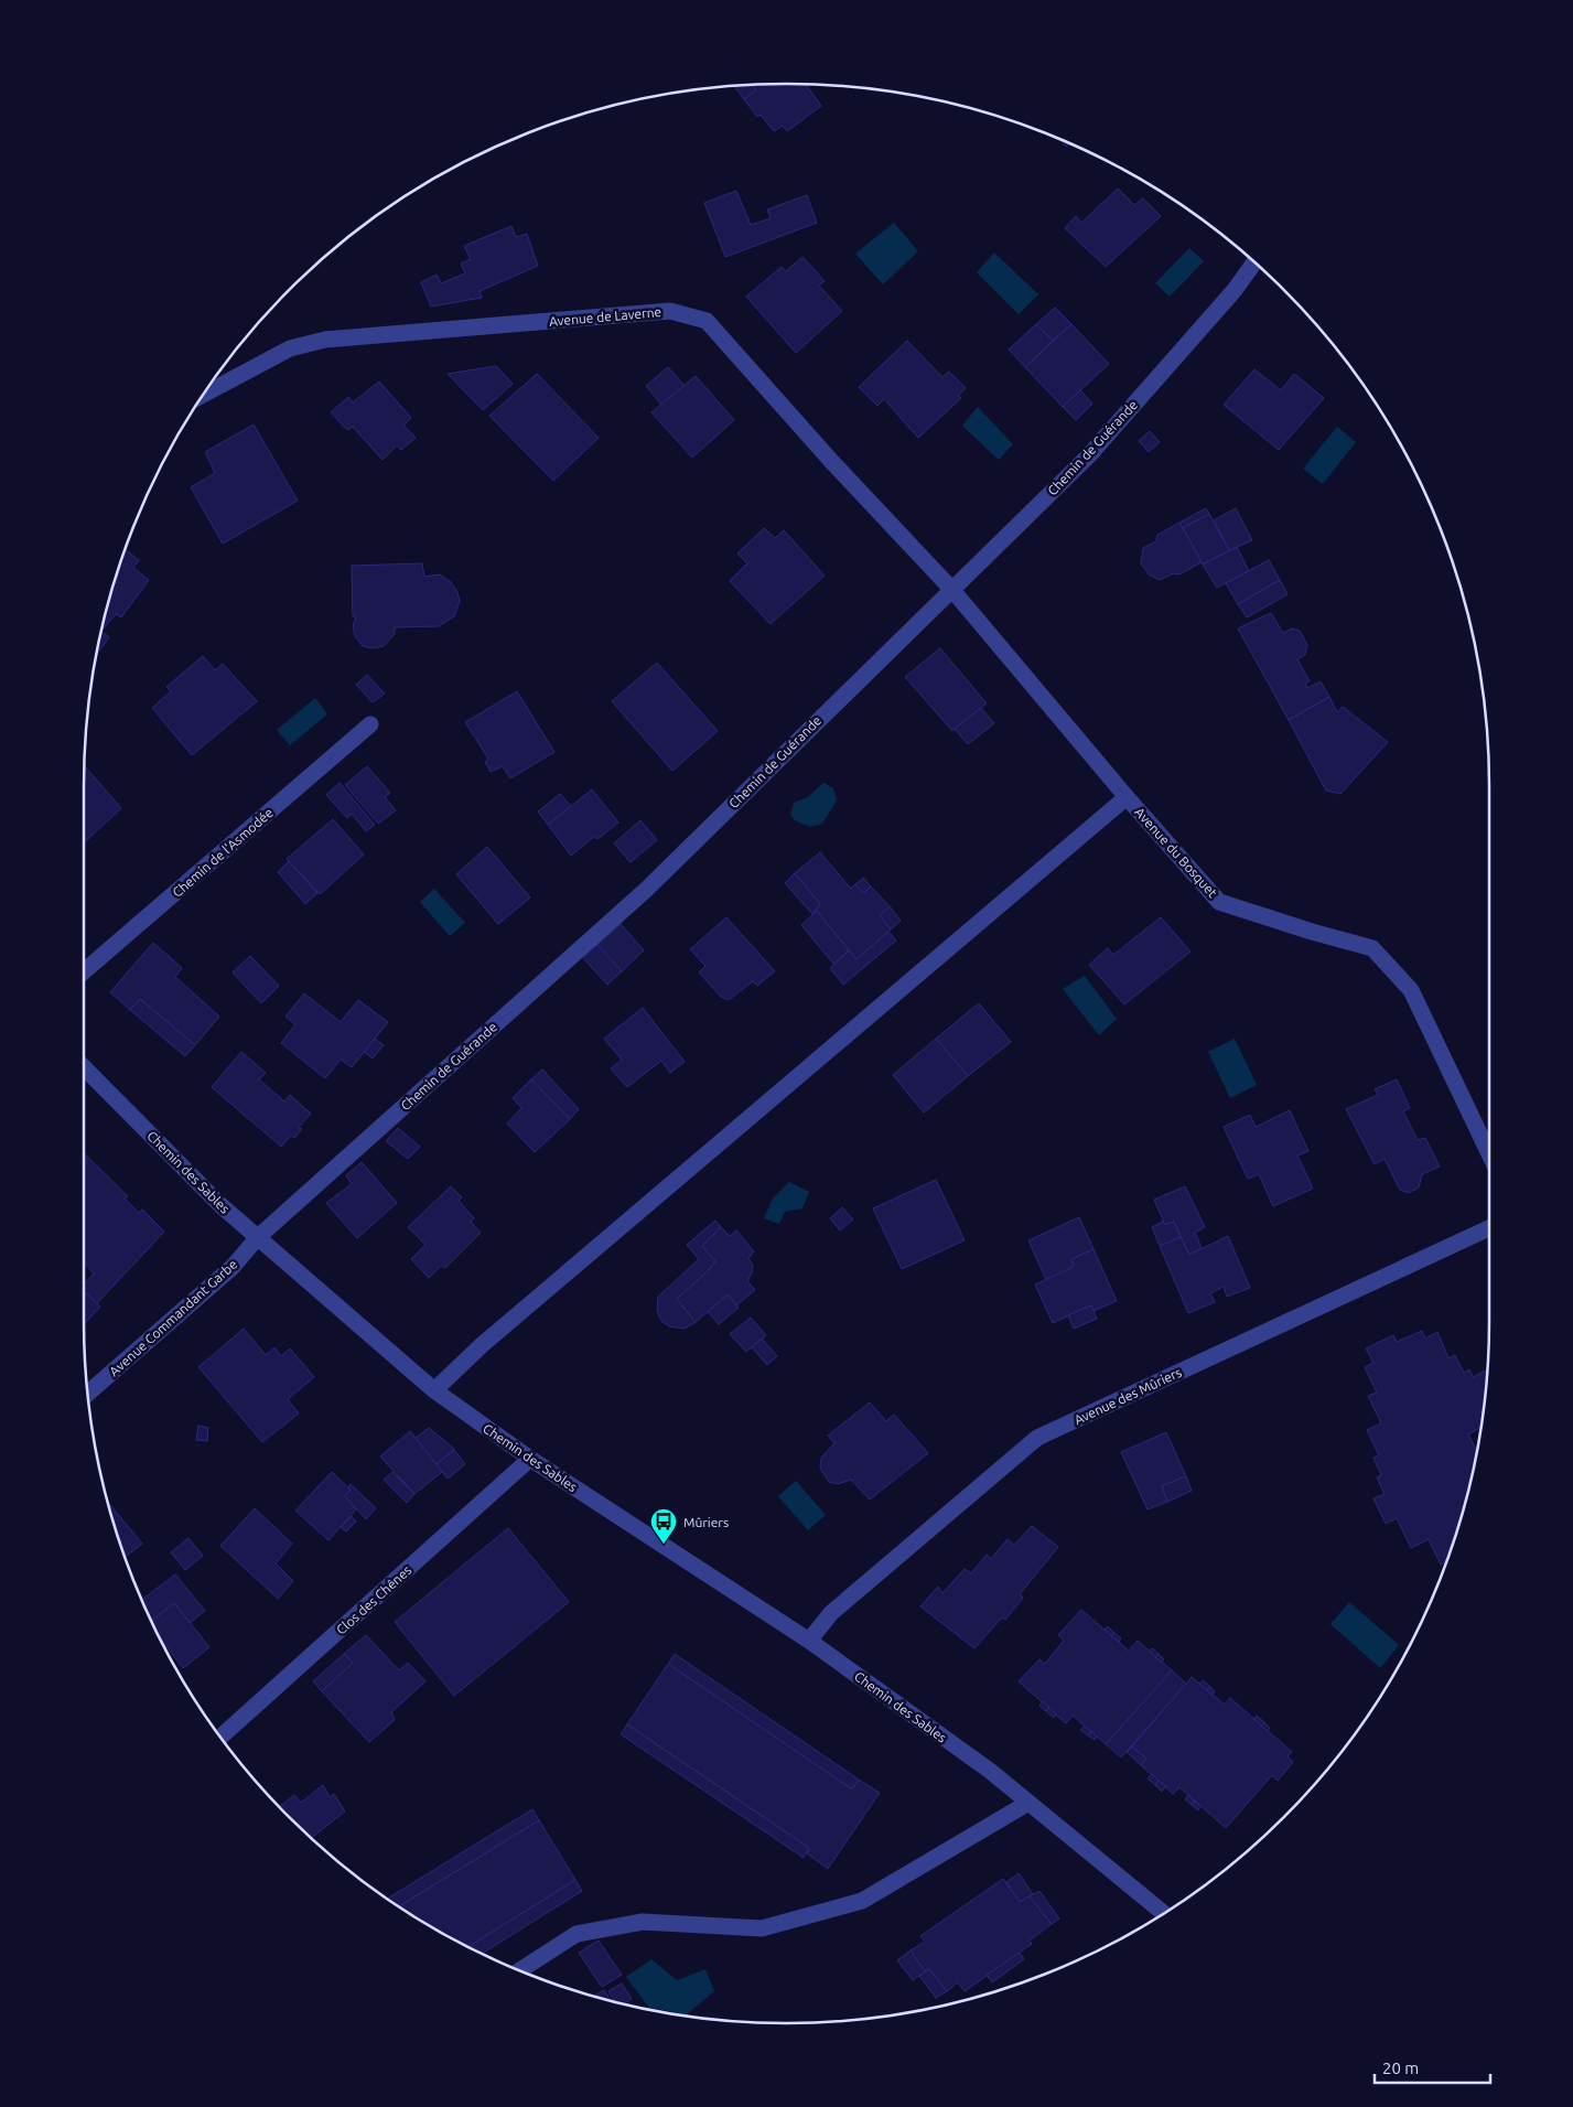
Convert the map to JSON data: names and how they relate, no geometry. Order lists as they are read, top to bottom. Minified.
{"streets":{"street":["Avenue de Laverne","Chemin de Guérande","Chemin de l'Asmodée","Avenue du Bosquet","Chemin des Sables","Avenue Commandant Garbe","Avenue des Mûriers","Clos des Chênes"]},"crossings":[["Avenue de Laverne","Chemin de Guérande"],["Avenue de Laverne","Avenue du Bosquet"],["Chemin de Guérande","Avenue du Bosquet"],["Chemin de Guérande","Chemin des Sables"],["Chemin de Guérande","Avenue Commandant Garbe"],["Chemin des Sables","Avenue Commandant Garbe"],["Chemin des Sables","Avenue des Mûriers"],["Chemin des Sables","Clos des Chênes"]],"places":{"bus stop":["Mûriers"]},"scale_bar":"20 m"}
